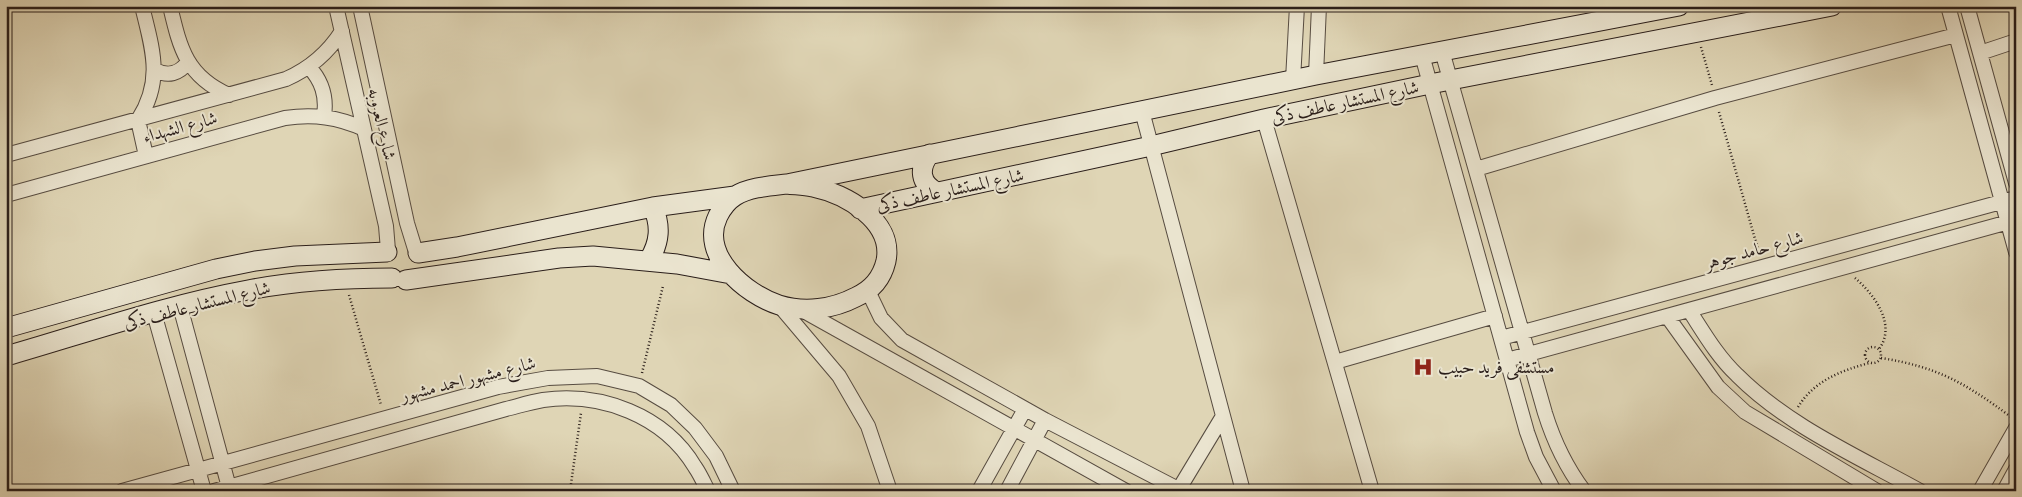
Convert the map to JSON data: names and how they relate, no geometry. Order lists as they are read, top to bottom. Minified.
{"streets":{"street":["شارع المستشار عاطف ذكى","شارع العروبه","شارع الشهداء","شارع حامد جوهر","شارع مشهور احمد مشهور"]},"crossings":[["شارع المستشار عاطف ذكى","شارع العروبه"],["شارع العروبه","شارع الشهداء"]],"places":{"hospital":["مستشفى فريد حبيب"]}}
